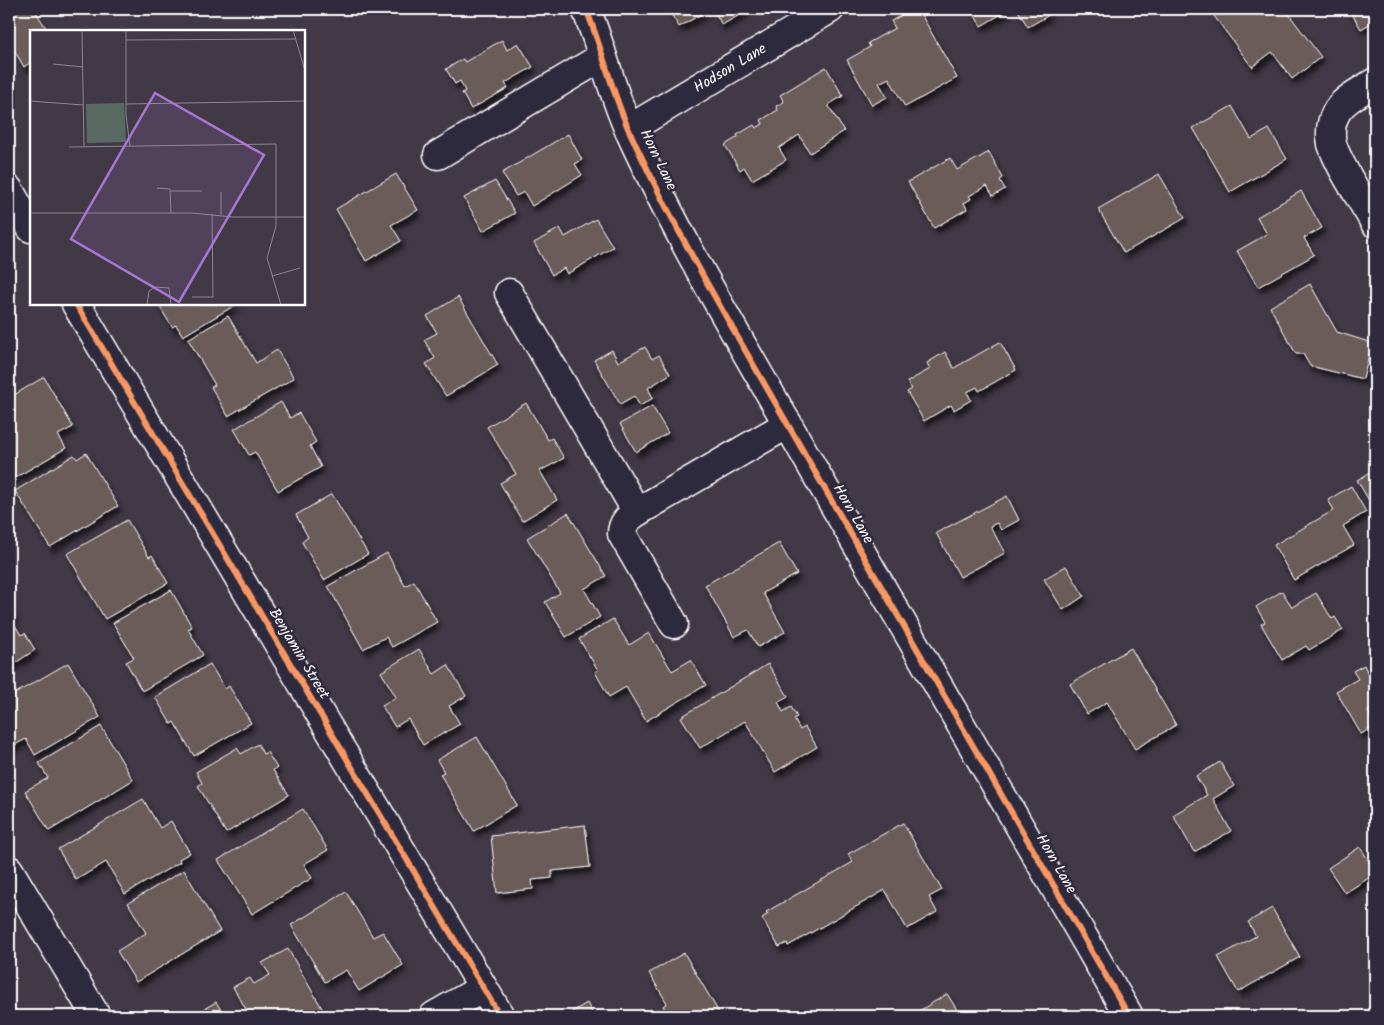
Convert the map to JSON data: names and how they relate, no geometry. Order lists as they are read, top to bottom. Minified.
{"streets":{"street":["Hodson Lane","Horn Lane","Benjamin Street"]},"crossings":[["Hodson Lane","Horn Lane"]]}
